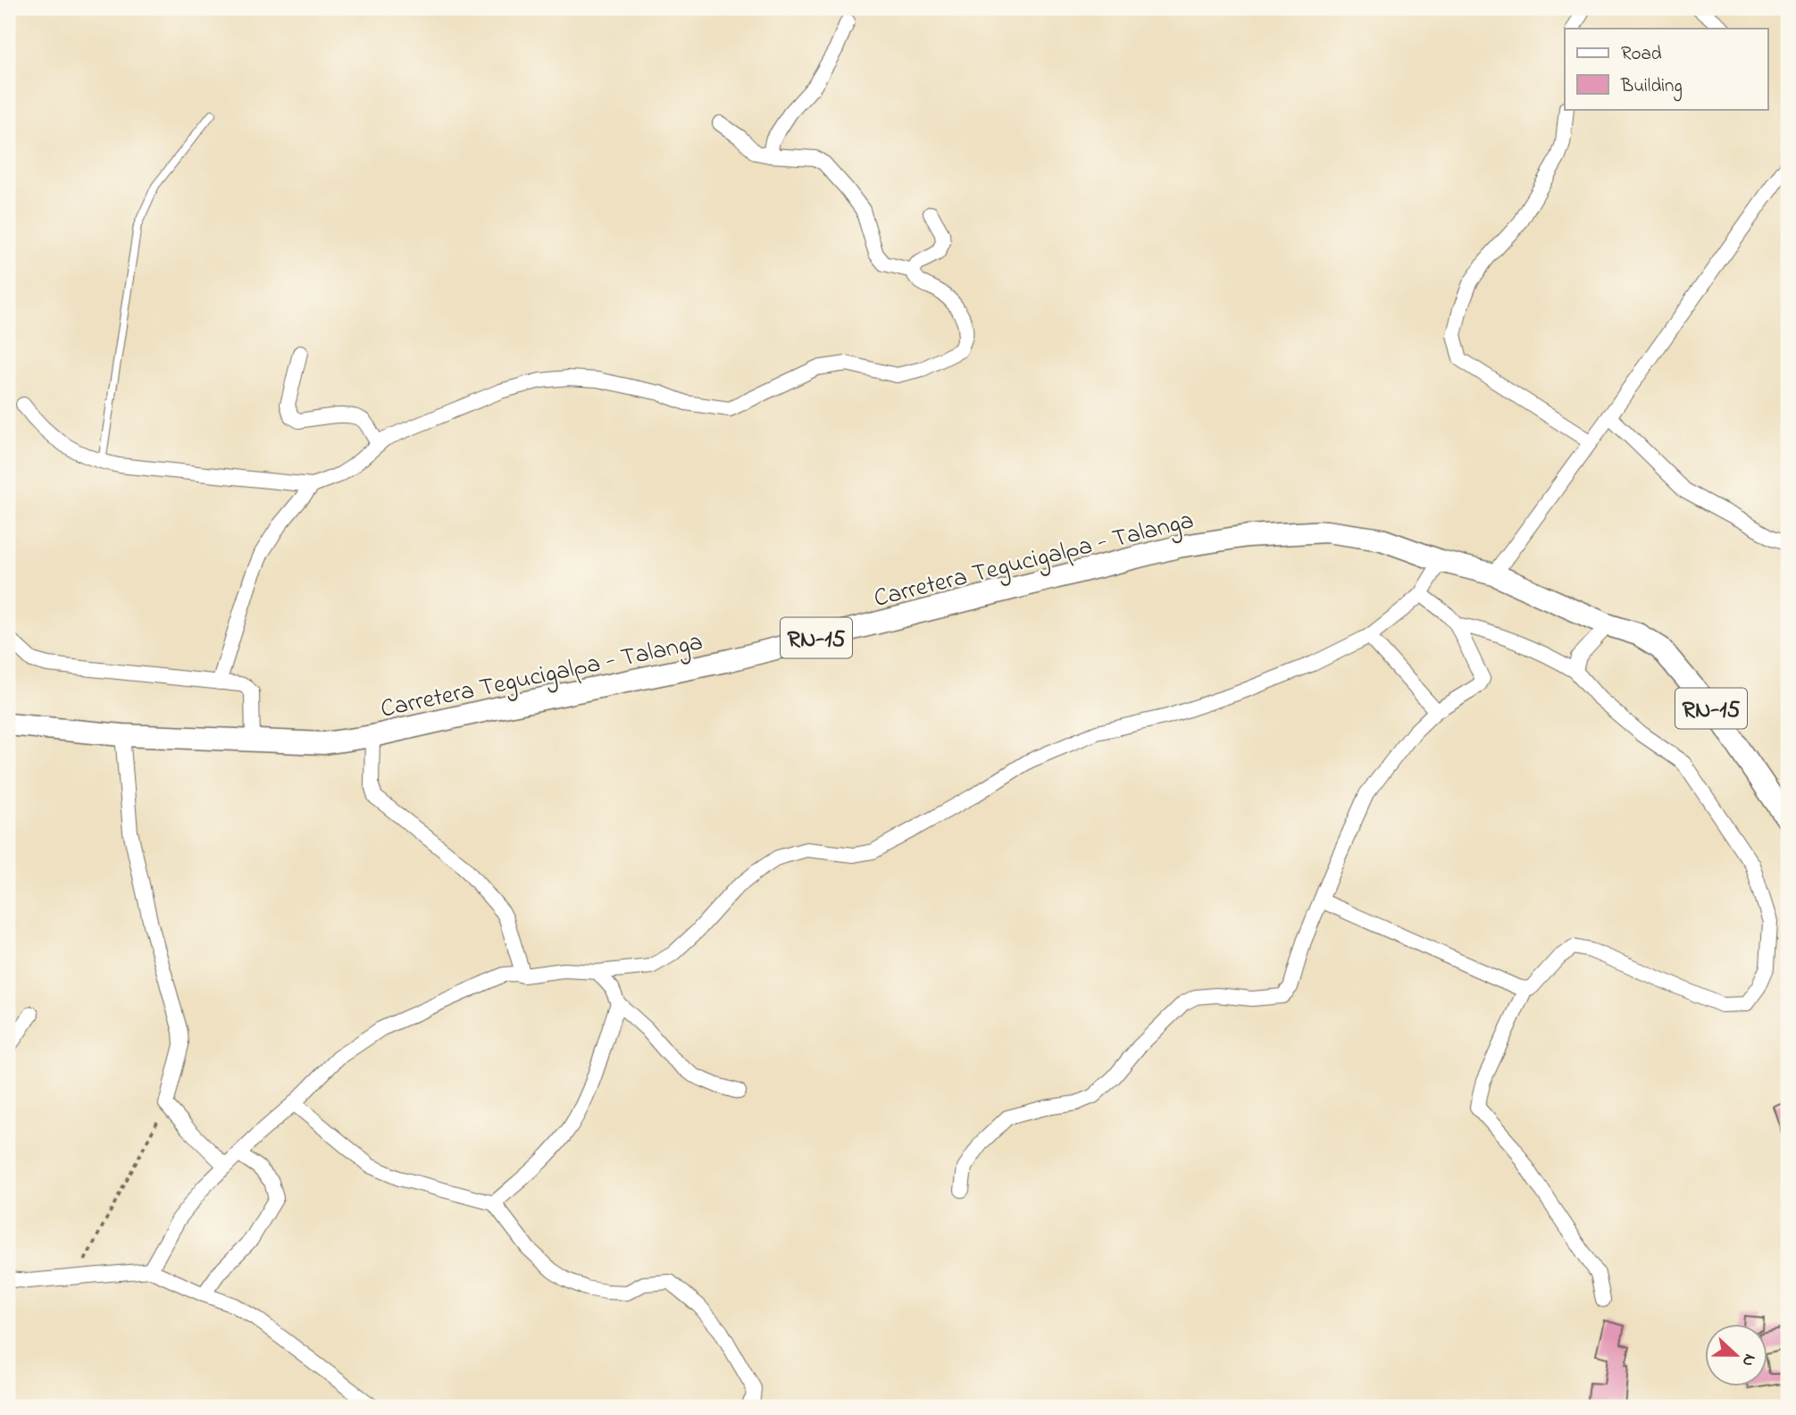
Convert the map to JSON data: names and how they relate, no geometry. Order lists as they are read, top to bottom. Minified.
{"streets":{"main road":["Carretera Tegucigalpa - Talanga","RN-15"]},"legend":["Road","Building"],"north":"right"}
